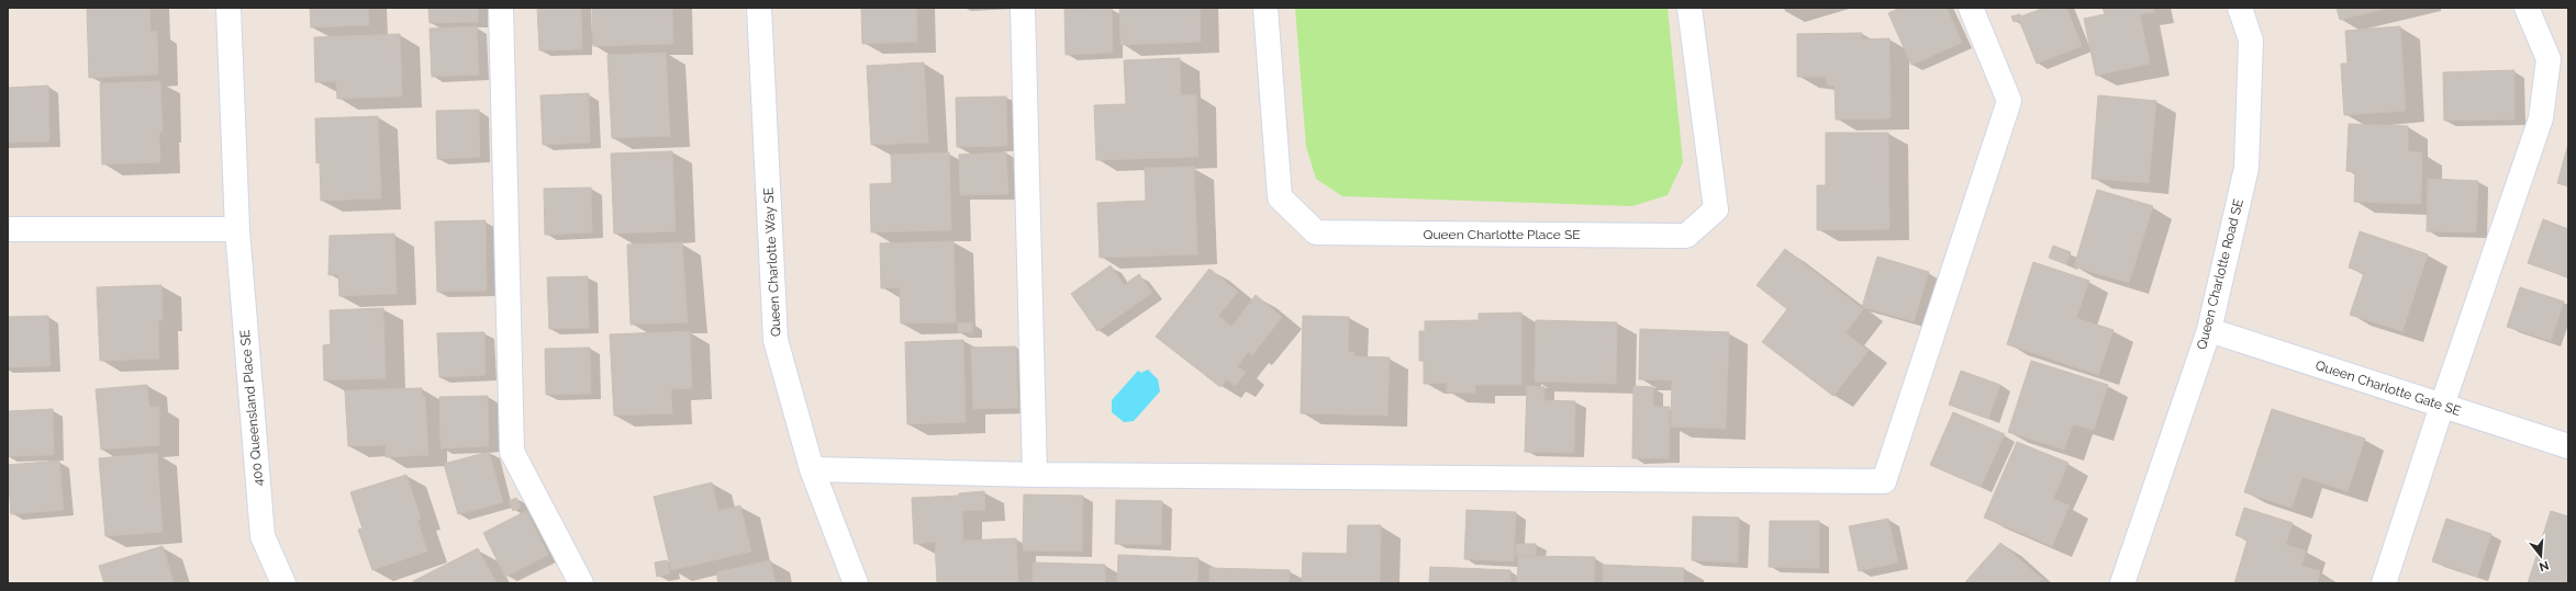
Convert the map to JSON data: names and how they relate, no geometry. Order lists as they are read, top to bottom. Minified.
{"streets":{"street":["Queen Charlotte Place SE","Queen Charlotte Way SE","Queen Charlotte Road SE","Queen Charlotte Gate SE","400 Queensland Place SE"]},"crossings":[["Queen Charlotte Road SE","Queen Charlotte Gate SE"]],"north":"bottom"}
